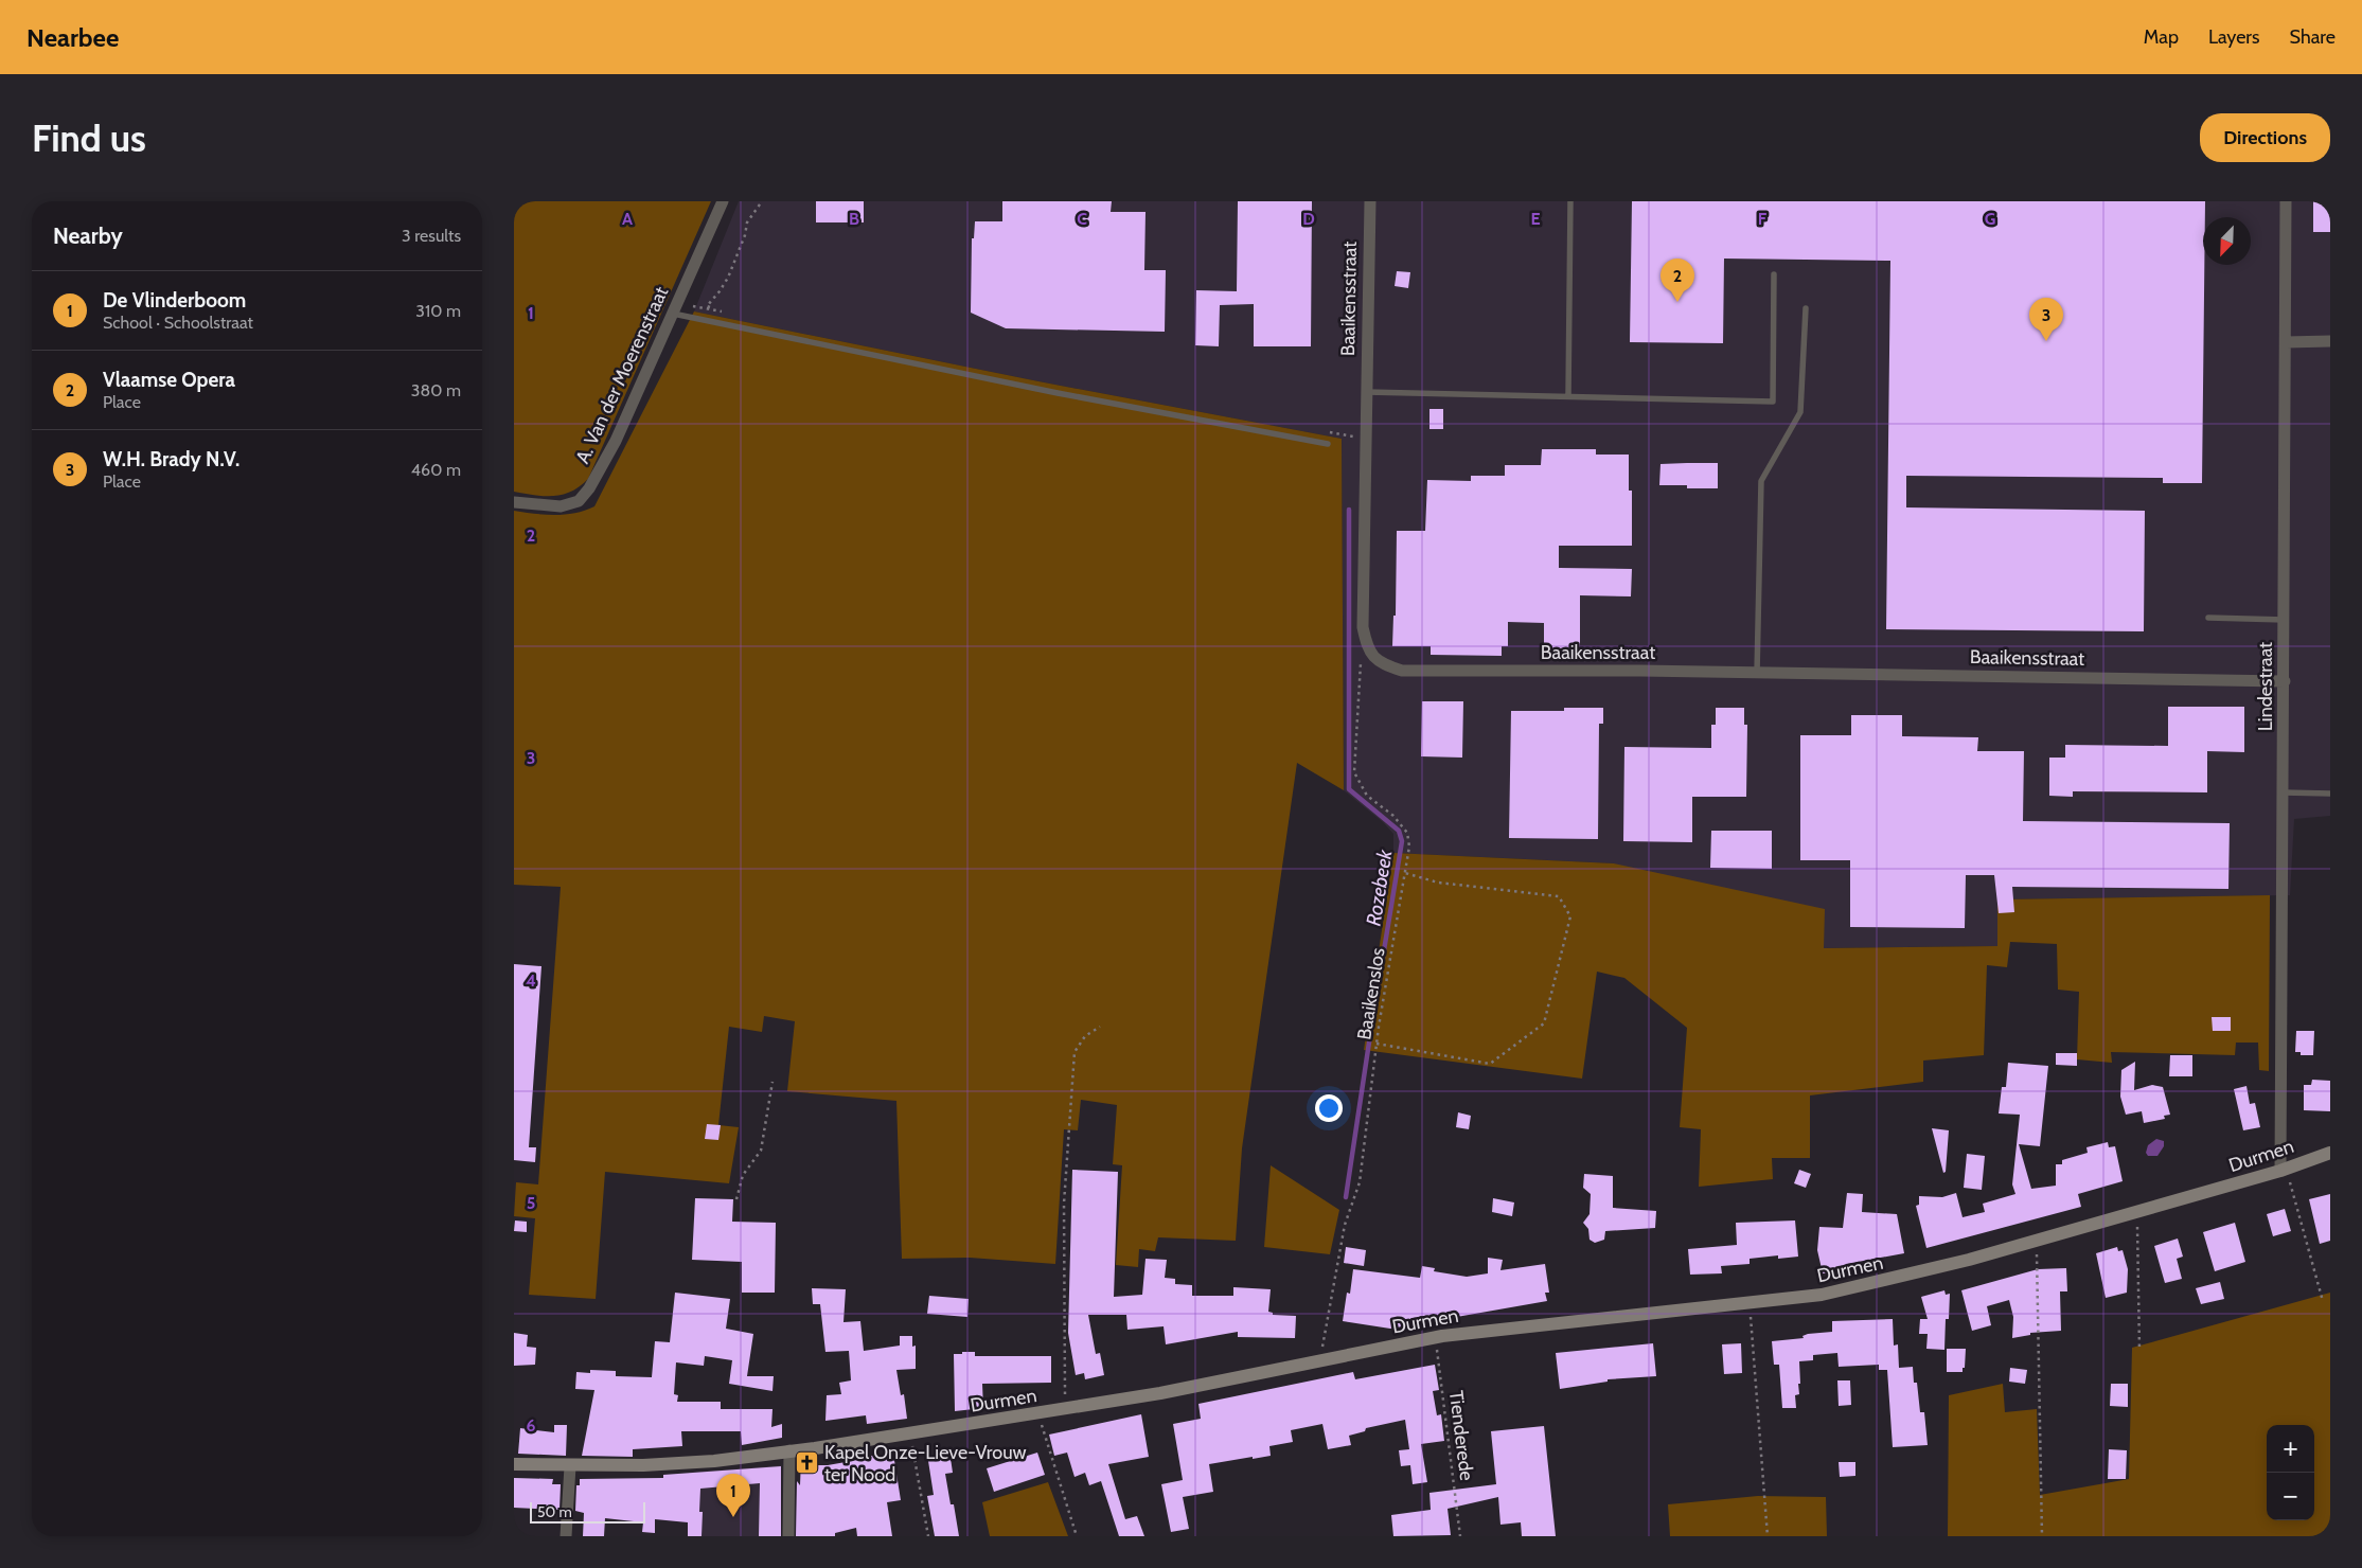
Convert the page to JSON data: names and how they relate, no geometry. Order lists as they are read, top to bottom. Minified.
{"streets":{"street":["Baaikensstraat","A. Van der Moerenstraat","Lindestraat","Durmen"],"path":["Baaikenslos","Tienderede"]},"crossings":[["Baaikensstraat","Lindestraat"],["Baaikensstraat","Baaikenslos"],["Lindestraat","Durmen"],["Baaikenslos","Durmen"],["Durmen","Tienderede"]],"water":["Rozebeek"],"places":{"church":["Kapel Onze-Lieve-Vrouw ter Nood"]},"scale_bar":"50 m","north":"bottom left","page":{"header":"Nearbee","nav":["Map","Layers","Share"],"buttons":"Directions","title":"Find us","heading":["Nearby","3 results"],"pins":["2","3","1"],"list":[{"mark":"1","name":"De Vlinderboom","note":"School · Schoolstraat","value":"310 m"},{"mark":"2","name":"Vlaamse Opera","note":"Place","value":"380 m"},{"mark":"3","name":"W.H. Brady N.V.","note":"Place","value":"460 m"}],"map_buttons":["+","−"],"scale":"50 m"},"grid":{"columns":["A","B","C","D","E","F","G"],"rows":["1","2","3","4","5","6"]}}
